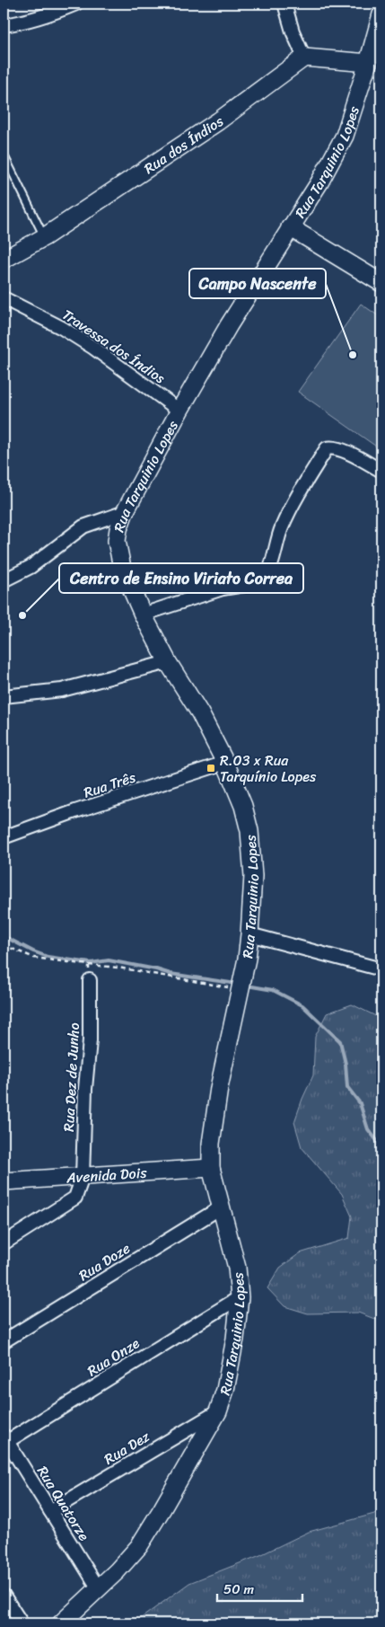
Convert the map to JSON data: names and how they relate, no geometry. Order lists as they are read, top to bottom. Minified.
{"streets":{"main road":["Rua dos Índios","Rua Tarquinio Lopes","Avenida Dois"],"street":["Travessa dos Índios","Rua Três","Rua Dez de Junho","Rua Doze","Rua Onze","Rua Dez","Rua Quatorze"]},"crossings":[["Rua Tarquinio Lopes","Travessa dos Índios"],["Rua Tarquinio Lopes","Rua Três"],["Rua Tarquinio Lopes","Avenida Dois"],["Rua Tarquinio Lopes","Rua Doze"],["Rua Tarquinio Lopes","Rua Onze"],["Rua Tarquinio Lopes","Rua Dez"],["Rua Tarquinio Lopes","Rua Quatorze"],["Rua Dez de Junho","Avenida Dois"],["Rua Onze","Rua Quatorze"],["Rua Dez","Rua Quatorze"]],"places":{"other":["Campo Nascente","Centro de Ensino Viriato Correa"],"transit":["R.03 x Rua Tarquínio Lopes"]},"scale_bar":"50 m"}
